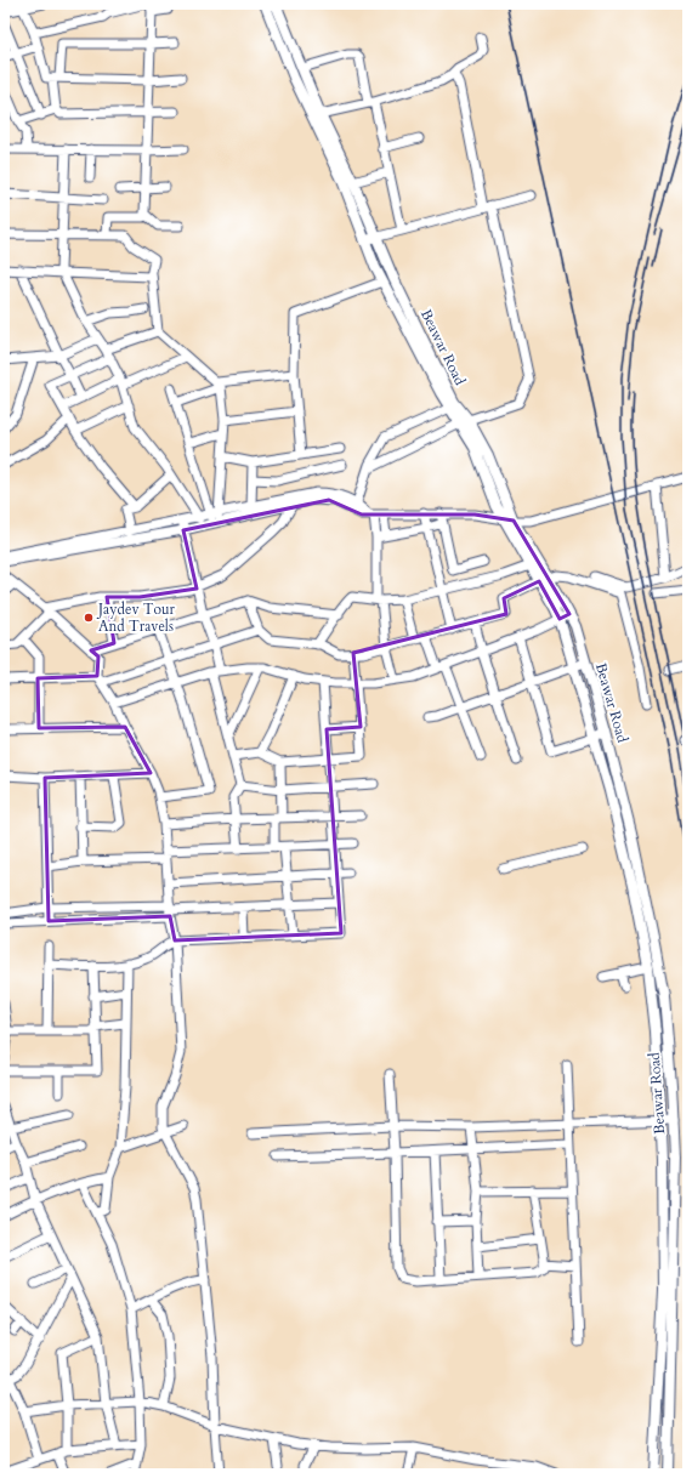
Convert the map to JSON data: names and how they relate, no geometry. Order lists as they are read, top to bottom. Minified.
{"streets":{"main road":["Beawar Road"]},"places":["Jaydev Tour And Travels"]}
